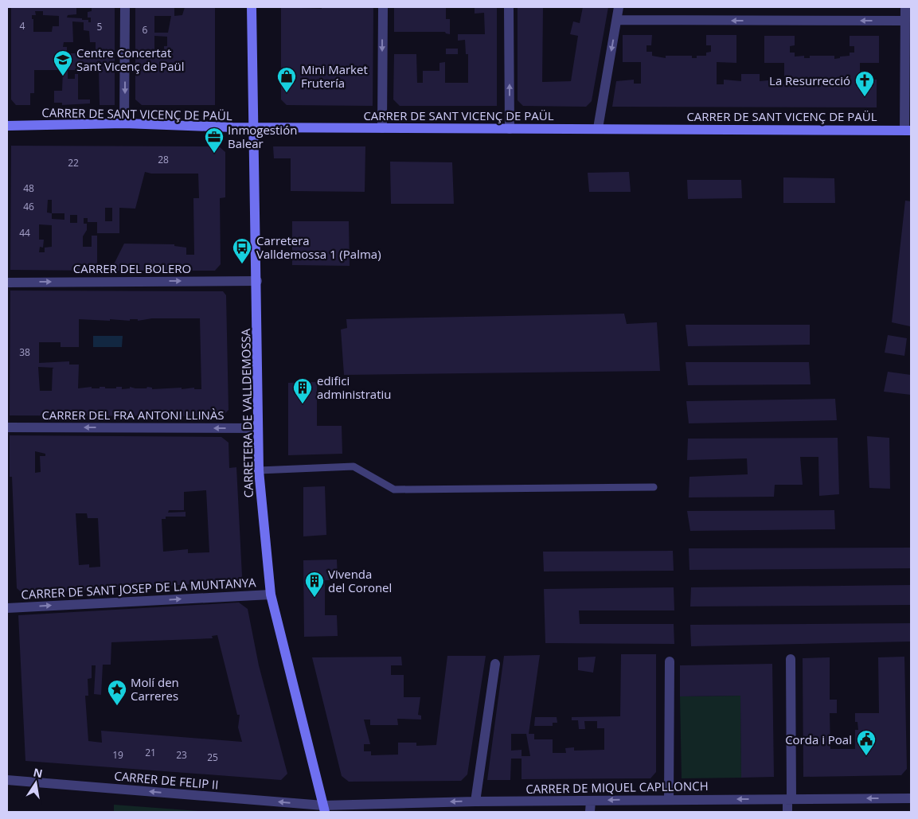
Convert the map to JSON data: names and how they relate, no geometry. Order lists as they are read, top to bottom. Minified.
{"streets":{"street":["CARRER DE SANT VICENÇ DE PAÜL","CARRER DEL BOLERO","CARRETERA DE VALLDEMOSSA","CARRER DEL FRA ANTONI LLINÀS","CARRER DE SANT JOSEP DE LA MUNTANYA","CARRER DE FELIP II","CARRER DE MIQUEL CAPLLONCH"]},"crossings":[["CARRER DE SANT VICENÇ DE PAÜL","CARRETERA DE VALLDEMOSSA"],["CARRER DEL BOLERO","CARRETERA DE VALLDEMOSSA"],["CARRETERA DE VALLDEMOSSA","CARRER DEL FRA ANTONI LLINÀS"],["CARRETERA DE VALLDEMOSSA","CARRER DE SANT JOSEP DE LA MUNTANYA"],["CARRETERA DE VALLDEMOSSA","CARRER DE FELIP II"],["CARRETERA DE VALLDEMOSSA","CARRER DE MIQUEL CAPLLONCH"],["CARRER DE FELIP II","CARRER DE MIQUEL CAPLLONCH"]],"one_way":["CARRER DEL BOLERO","CARRER DEL FRA ANTONI LLINÀS","CARRER DE SANT JOSEP DE LA MUNTANYA","CARRER DE FELIP II","CARRER DE MIQUEL CAPLLONCH"],"places":{"school or university":["Centre Concertat Sant Vicenç de Paül"],"shop":["Mini Market Frutería"],"church":["La Resurrecció"],"office":["Inmogestión Balear"],"bus stop":["Carretera Valldemossa 1 (Palma)"],"building":["edifici administratiu","Vivenda del Coronel"],"place":["Molí den Carreres"],"public building":["Corda i Poal"]},"house_numbers":["4","5","6","28","22","48","46","44","38","21","19","23","25"],"north":"top"}
